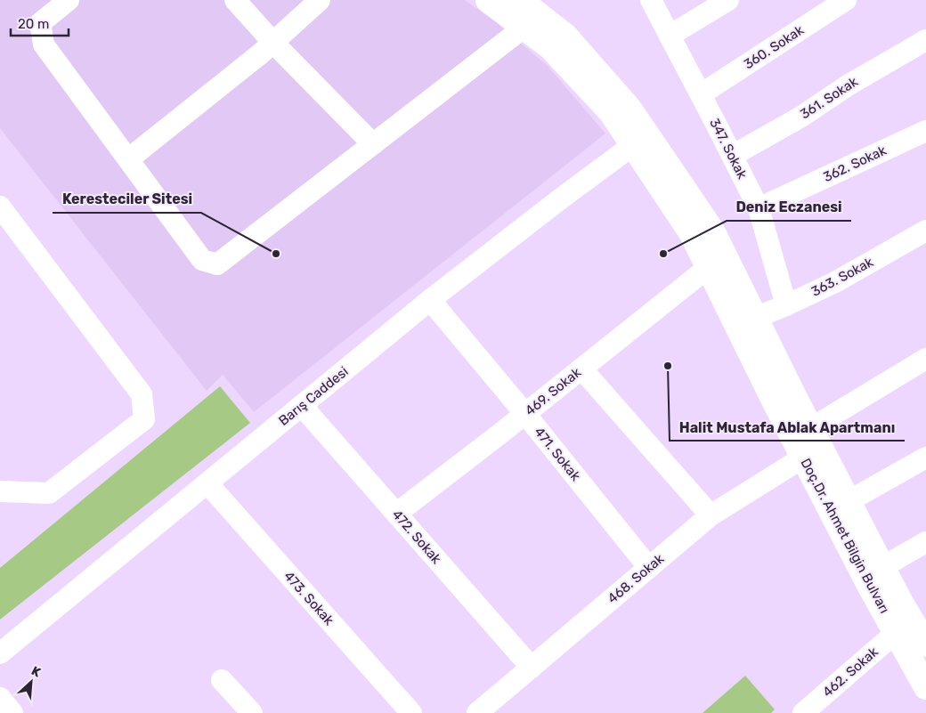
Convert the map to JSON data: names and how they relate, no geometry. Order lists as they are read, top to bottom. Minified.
{"streets":{"main road":["Doç.Dr. Ahmet Bilgin Bulvarı"],"street":["360. Sokak","361. Sokak","347. Sokak","362. Sokak","363. Sokak","469. Sokak","Barış Caddesi","471. Sokak","472. Sokak","468. Sokak","473. Sokak","462. Sokak"]},"crossings":[["360. Sokak","347. Sokak"],["361. Sokak","347. Sokak"],["347. Sokak","362. Sokak"],["347. Sokak","363. Sokak"],["363. Sokak","Doç.Dr. Ahmet Bilgin Bulvarı"],["469. Sokak","471. Sokak"],["469. Sokak","Doç.Dr. Ahmet Bilgin Bulvarı"],["469. Sokak","472. Sokak"],["Barış Caddesi","471. Sokak"],["Barış Caddesi","Doç.Dr. Ahmet Bilgin Bulvarı"],["Barış Caddesi","472. Sokak"],["Barış Caddesi","473. Sokak"],["471. Sokak","468. Sokak"],["Doç.Dr. Ahmet Bilgin Bulvarı","468. Sokak"],["Doç.Dr. Ahmet Bilgin Bulvarı","462. Sokak"],["472. Sokak","468. Sokak"]],"places":["Keresteciler Sitesi","Deniz Eczanesi","Halit Mustafa Ablak Apartmanı"],"scale_bar":"20 m","north":"top right"}
